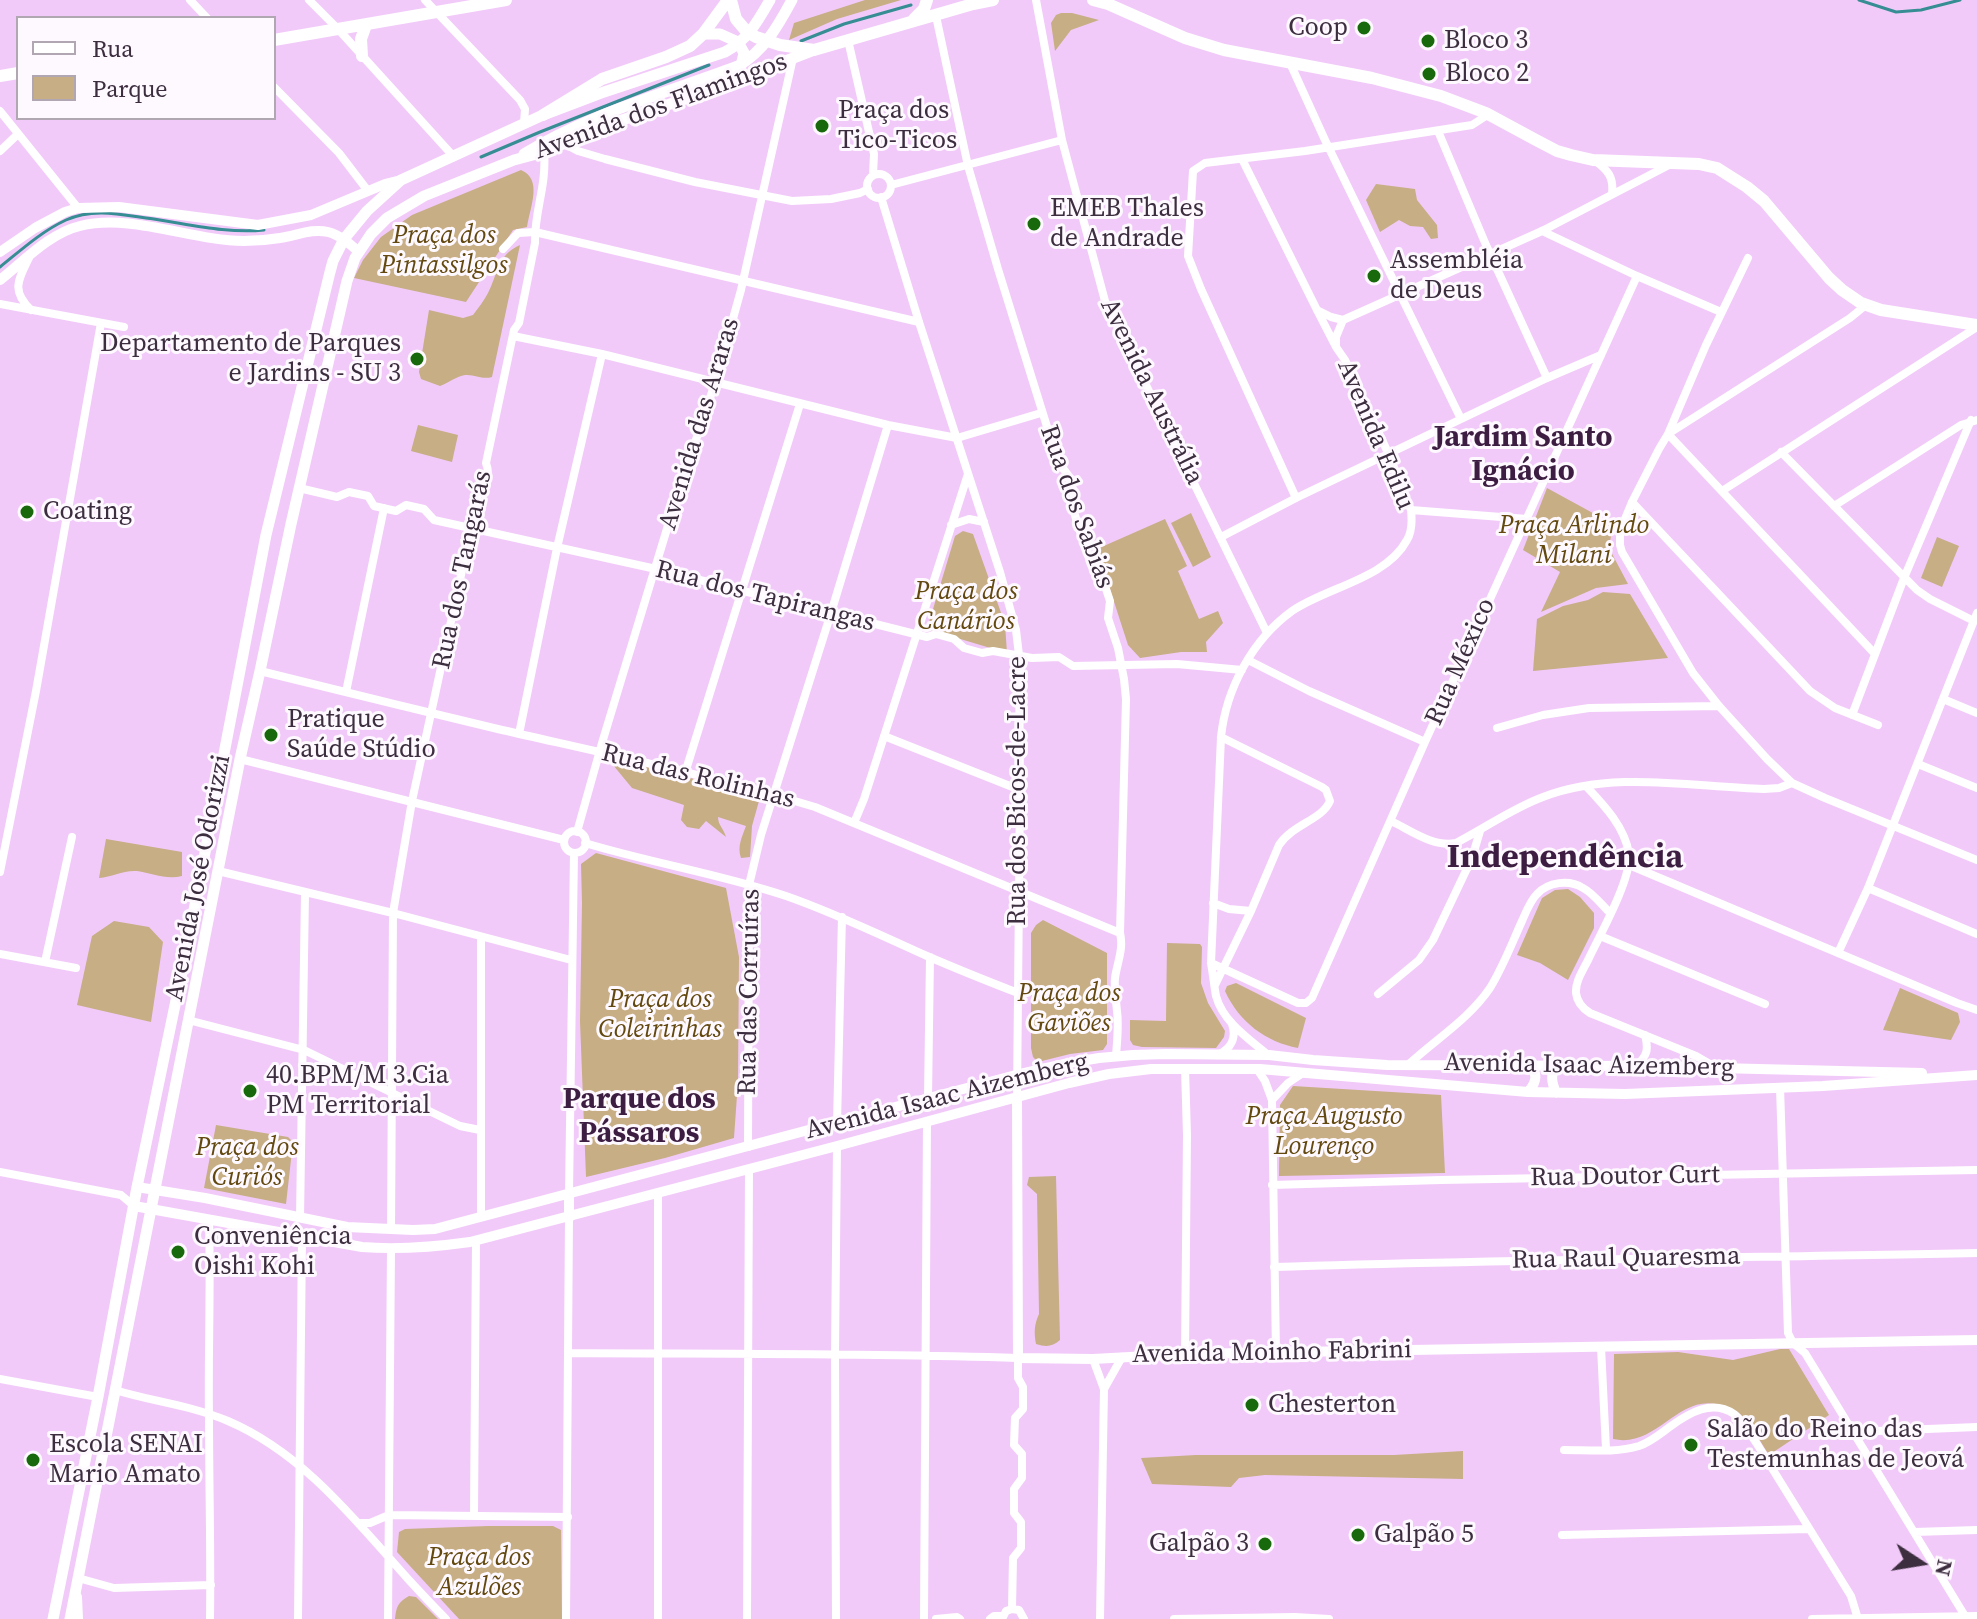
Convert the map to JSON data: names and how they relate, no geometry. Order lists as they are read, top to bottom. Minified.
{"streets":{"main road":["Avenida dos Flamingos","Avenida José Odorizzi"],"street":["Avenida Austrália","Avenida das Araras","Avenida Edilu","Rua dos Sabiás","Rua dos Tangarás","Rua dos Tapirangas","Rua México","Rua das Rolinhas","Rua dos Bicos-de-Lacre","Rua das Corruíras","Avenida Isaac Aizemberg","Rua Doutor Curt","Rua Raul Quaresma","Avenida Moinho Fabrini"]},"crossings":[["Avenida dos Flamingos","Avenida das Araras"],["Avenida dos Flamingos","Rua dos Sabiás"],["Avenida dos Flamingos","Rua dos Tangarás"],["Avenida dos Flamingos","Avenida José Odorizzi"],["Avenida Austrália","Avenida Edilu"],["Avenida das Araras","Rua dos Tapirangas"],["Avenida das Araras","Rua das Rolinhas"],["Avenida Edilu","Rua dos Tapirangas"],["Avenida Edilu","Avenida Isaac Aizemberg"],["Rua dos Sabiás","Rua dos Tapirangas"],["Rua dos Sabiás","Rua das Rolinhas"],["Rua dos Sabiás","Avenida Isaac Aizemberg"],["Rua dos Tangarás","Rua dos Tapirangas"],["Rua dos Tangarás","Rua das Rolinhas"],["Rua dos Tangarás","Avenida Isaac Aizemberg"],["Rua dos Tapirangas","Rua dos Bicos-de-Lacre"],["Rua dos Tapirangas","Avenida José Odorizzi"],["Rua dos Tapirangas","Rua das Corruíras"],["Rua das Rolinhas","Rua dos Bicos-de-Lacre"],["Rua das Rolinhas","Avenida José Odorizzi"],["Rua das Rolinhas","Rua das Corruíras"],["Rua dos Bicos-de-Lacre","Avenida Isaac Aizemberg"],["Rua dos Bicos-de-Lacre","Avenida Moinho Fabrini"],["Avenida José Odorizzi","Avenida Isaac Aizemberg"],["Rua das Corruíras","Avenida Isaac Aizemberg"]],"districts":["Jardim Santo Ignácio","Independência","Parque dos Pássaros"],"parks":["Praça dos Pintassilgos","Praça Arlindo Milani","Praça dos Canários","Praça dos Gaviões","Praça dos Coleirinhas","Praça Augusto Lourenço","Praça dos Curiós","Praça dos Azulões"],"places":["Coop","Bloco 3","Bloco 2","Praça dos Tico-Ticos","EMEB Thales de Andrade","Assembléia de Deus","Departamento de Parques e Jardins - SU 3","Coating","Pratique Saúde Stúdio","40.BPM/M 3.Cia PM Territorial","Conveniência Oishi Kohi","Chesterton","Salão do Reino das Testemunhas de Jeová","Escola SENAI Mario Amato","Galpão 5","Galpão 3"],"legend":["Rua","Parque"],"north":"right"}
